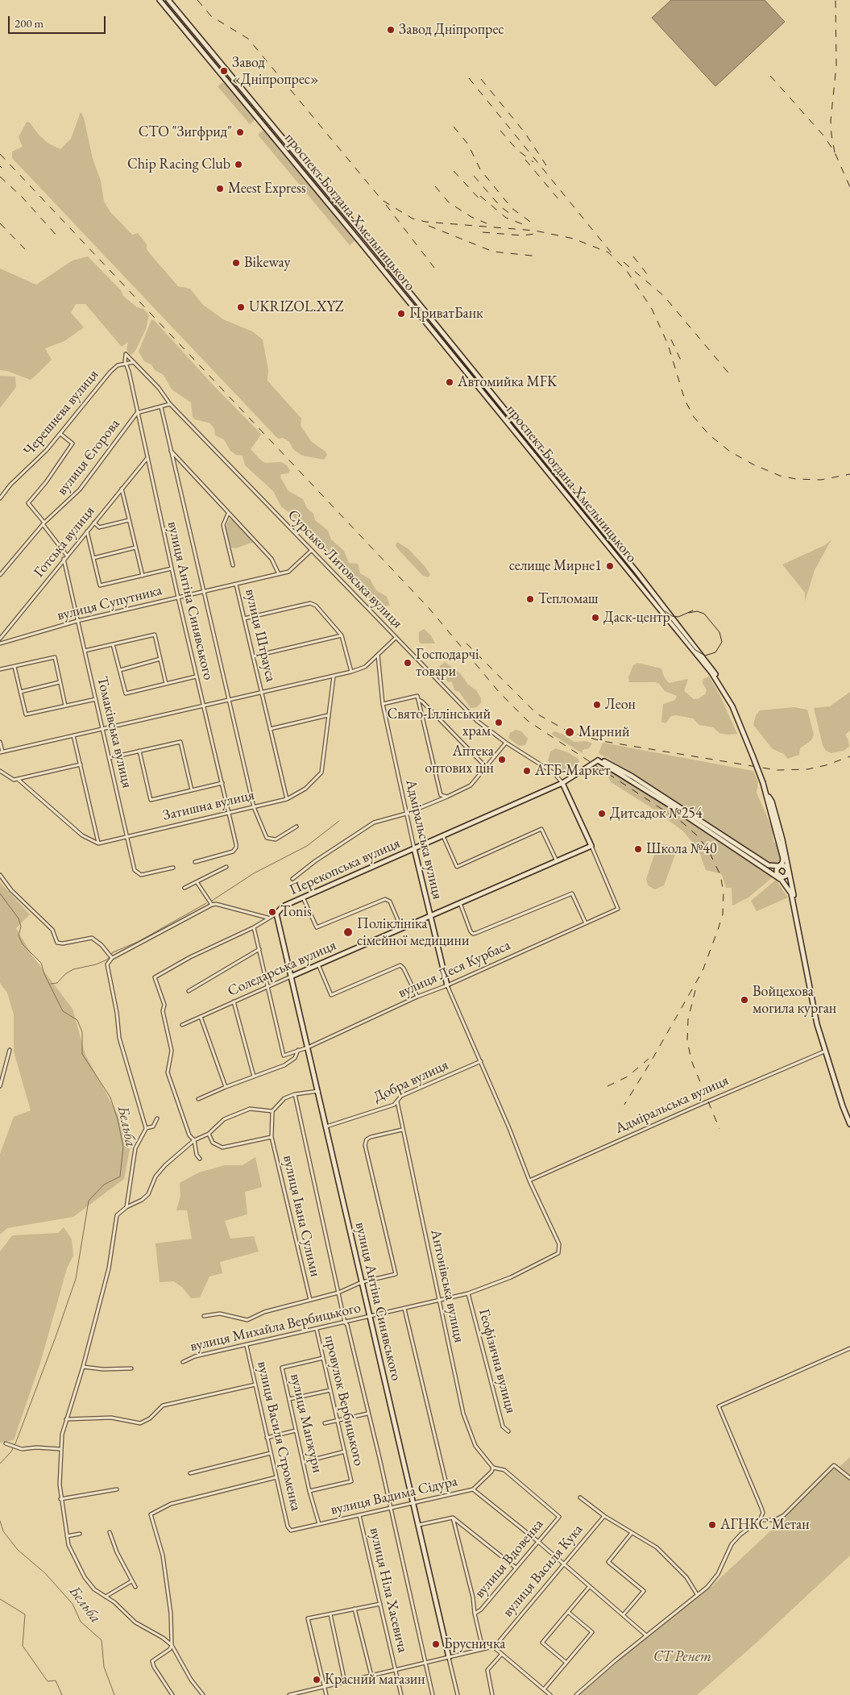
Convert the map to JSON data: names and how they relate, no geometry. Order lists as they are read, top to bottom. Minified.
{"streets":{"main road":["проспект Богдана Хмельницького","вулиця Антіна Синявського","Адміральська вулиця","Перекопська вулиця","Соледарська вулиця"],"street":["Черешнева вулиця","вулиця Єгорова","Готська вулиця","Сурсько-Литовська вулиця","вулиця Супутника","вулиця Штрауса","Томаківська вулиця","Затишна вулиця","вулиця Леся Курбаса","Добра вулиця","вулиця Івана Сулими","Антонівська вулиця","вулиця Михайла Вербицького","Геофізична вулиця","провулок Вербицького","вулиця Манжури","вулиця Василя Строменка","вулиця Вадима Сідура","вулиця Вдовенка","вулиця Василя Кука","вулиця Ніла Хасевича"]},"crossings":[["проспект Богдана Хмельницького","Адміральська вулиця"],["Черешнева вулиця","Сурсько-Литовська вулиця"],["Черешнева вулиця","вулиця Антіна Синявського"],["вулиця Єгорова","Сурсько-Литовська вулиця"],["вулиця Єгорова","вулиця Антіна Синявського"],["Готська вулиця","вулиця Антіна Синявського"],["Готська вулиця","Томаківська вулиця"],["Сурсько-Литовська вулиця","вулиця Антіна Синявського"],["Сурсько-Литовська вулиця","вулиця Супутника"],["Сурсько-Литовська вулиця","Перекопська вулиця"],["вулиця Антіна Синявського","вулиця Супутника"],["вулиця Антіна Синявського","Затишна вулиця"],["вулиця Антіна Синявського","Перекопська вулиця"],["вулиця Антіна Синявського","Соледарська вулиця"],["вулиця Антіна Синявського","вулиця Леся Курбаса"],["вулиця Антіна Синявського","Добра вулиця"],["вулиця Антіна Синявського","вулиця Михайла Вербицького"],["вулиця Антіна Синявського","вулиця Вадима Сідура"],["вулиця Супутника","вулиця Штрауса"],["вулиця Супутника","Томаківська вулиця"],["вулиця Штрауса","Затишна вулиця"],["Томаківська вулиця","Затишна вулиця"],["Адміральська вулиця","Перекопська вулиця"],["Адміральська вулиця","Соледарська вулиця"],["Адміральська вулиця","вулиця Леся Курбаса"],["Адміральська вулиця","Добра вулиця"],["Адміральська вулиця","вулиця Михайла Вербицького"],["Соледарська вулиця","вулиця Леся Курбаса"],["Добра вулиця","Антонівська вулиця"],["Антонівська вулиця","вулиця Михайла Вербицького"],["Антонівська вулиця","вулиця Вадима Сідура"],["Антонівська вулиця","вулиця Вдовенка"],["вулиця Михайла Вербицького","Геофізична вулиця"],["вулиця Михайла Вербицького","провулок Вербицького"],["вулиця Михайла Вербицького","вулиця Василя Строменка"],["провулок Вербицького","вулиця Манжури"],["вулиця Манжури","вулиця Вадима Сідура"],["вулиця Василя Строменка","вулиця Вадима Сідура"],["вулиця Вадима Сідура","вулиця Вдовенка"],["вулиця Вадима Сідура","вулиця Ніла Хасевича"]],"water":["Бельба"],"parks":["СТ Ренет"],"places":["Завод Дніпропрес","Завод «Дніпропрес»","СТО \"Зигфрид\"","Chip Racing Club","Meest Express","Bikeway","UKRIZOL.XYZ","ПриватБанк","Автомийка MFK","селище Мирне1","Тепломаш","Даск-центр","Господарчі товари","Леон","Свято-Іллінський храм","Мирний","Аптека оптових цін","АТБ-Маркет","Дитсадок №254","Школа №40","Tonis","Поліклініка сімейної медицини","Войцехова могила курган","АГНКС Метан","Брусничка","Красний магазин"],"scale_bar":"200 m"}
